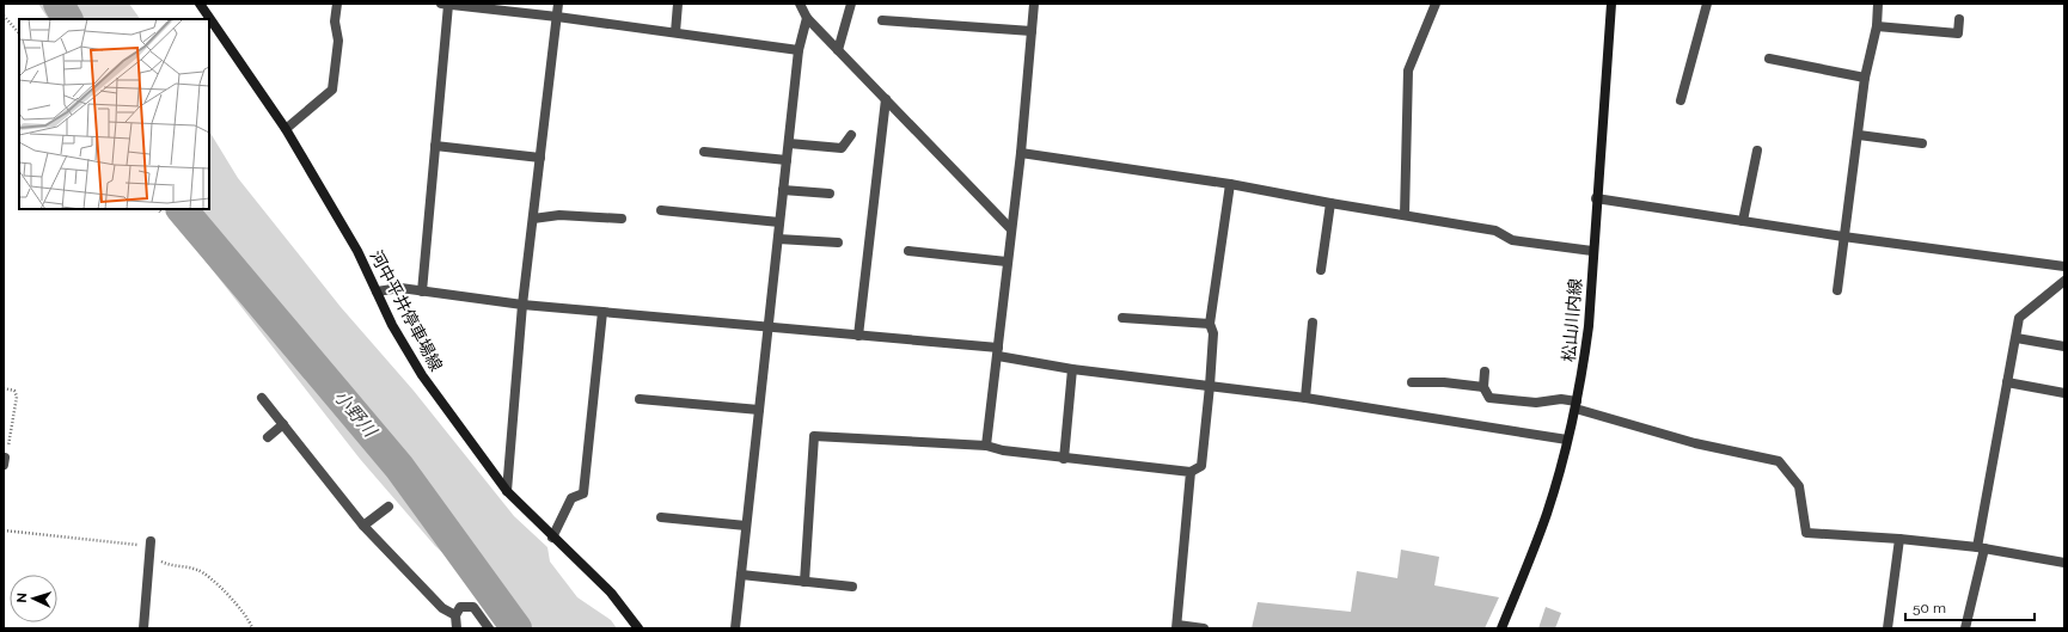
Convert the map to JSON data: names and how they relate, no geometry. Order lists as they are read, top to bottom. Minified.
{"streets":{"main road":["河中平井停車場線","松山川内線"]},"water":["小野川"],"scale_bar":"50 m","north":"left"}
